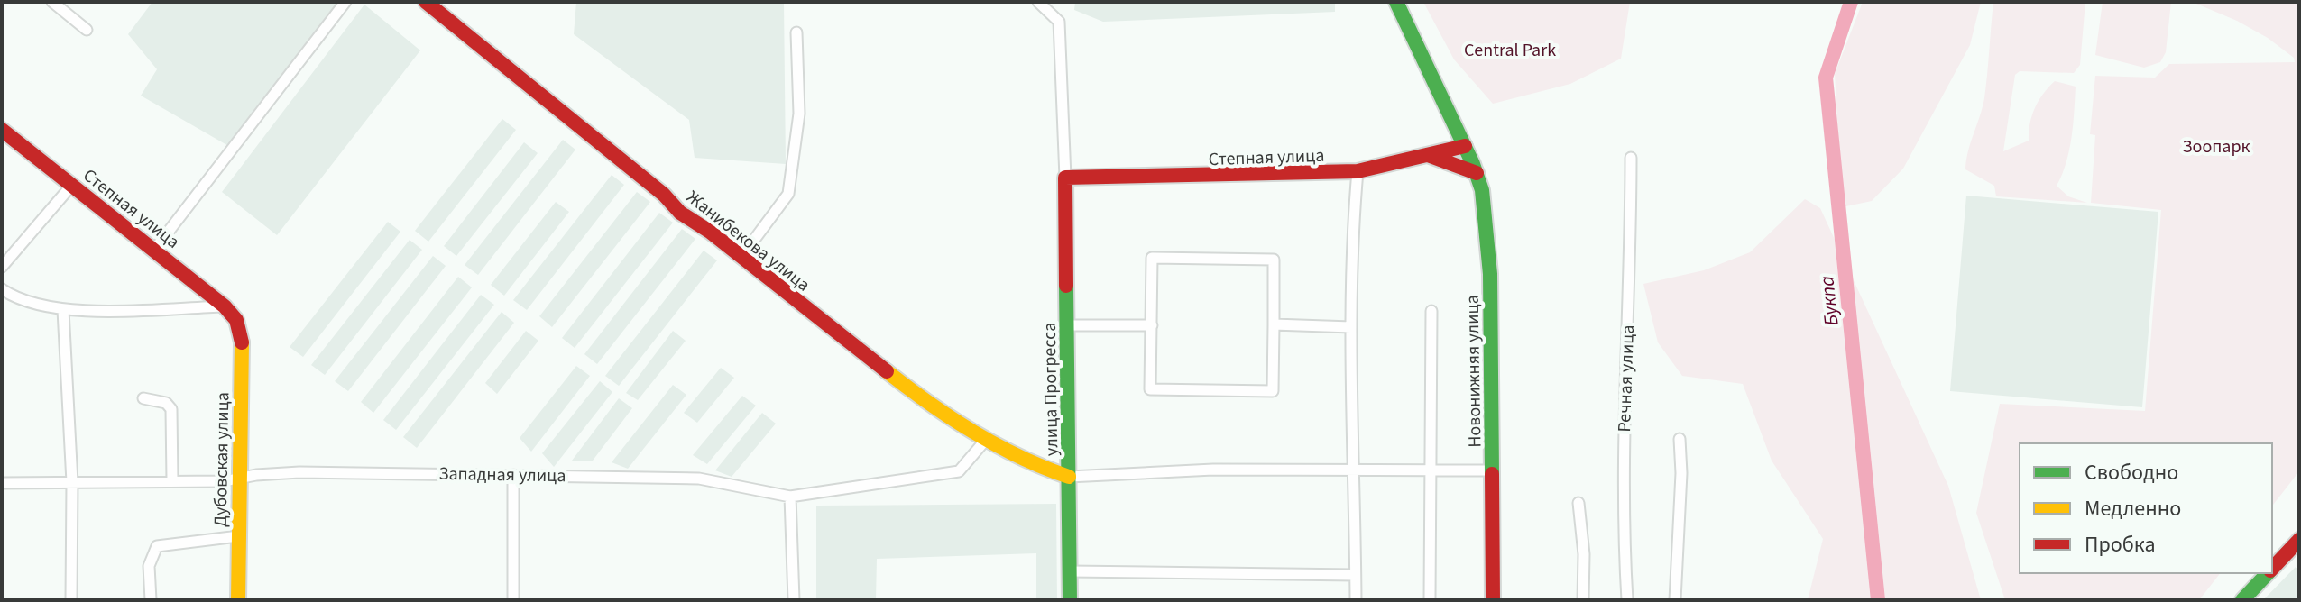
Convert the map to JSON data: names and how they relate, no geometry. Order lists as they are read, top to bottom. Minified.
{"streets":{"street":["Степная улица","Жанибекова улица","Новонижняя улица","Речная улица","улица Прогресса","Дубовская улица","Западная улица"]},"crossings":[["Степная улица","Новонижняя улица"],["Степная улица","улица Прогресса"],["Степная улица","Дубовская улица"],["Жанибекова улица","улица Прогресса"],["Жанибекова улица","Западная улица"],["Дубовская улица","Западная улица"]],"water":["Букпа"],"parks":["Central Park","Зоопарк"],"legend":["Свободно","Медленно","Пробка"]}
